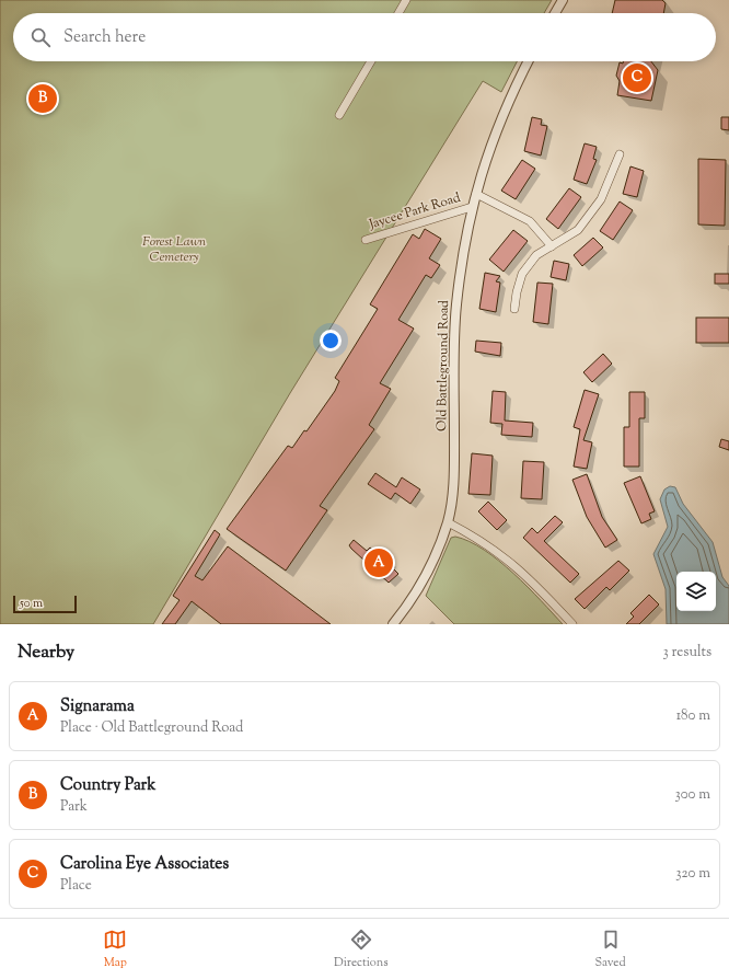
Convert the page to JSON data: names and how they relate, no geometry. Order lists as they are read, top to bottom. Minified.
{"streets":{"street":["Jaycee Park Road","Old Battleground Road"]},"crossings":[["Jaycee Park Road","Old Battleground Road"]],"parks":["Forest Lawn Cemetery"],"scale_bar":"50 m","page":{"search":"Search here","pins":["C","B","A"],"scale":"50 m","heading":["Nearby","3 results"],"list":[{"mark":"A","name":"Signarama","note":"Place · Old Battleground Road","value":"180 m"},{"mark":"B","name":"Country Park","note":"Park","value":"300 m"},{"mark":"C","name":"Carolina Eye Associates","note":"Place","value":"320 m"}],"nav":["Map","Directions","Saved"]}}
